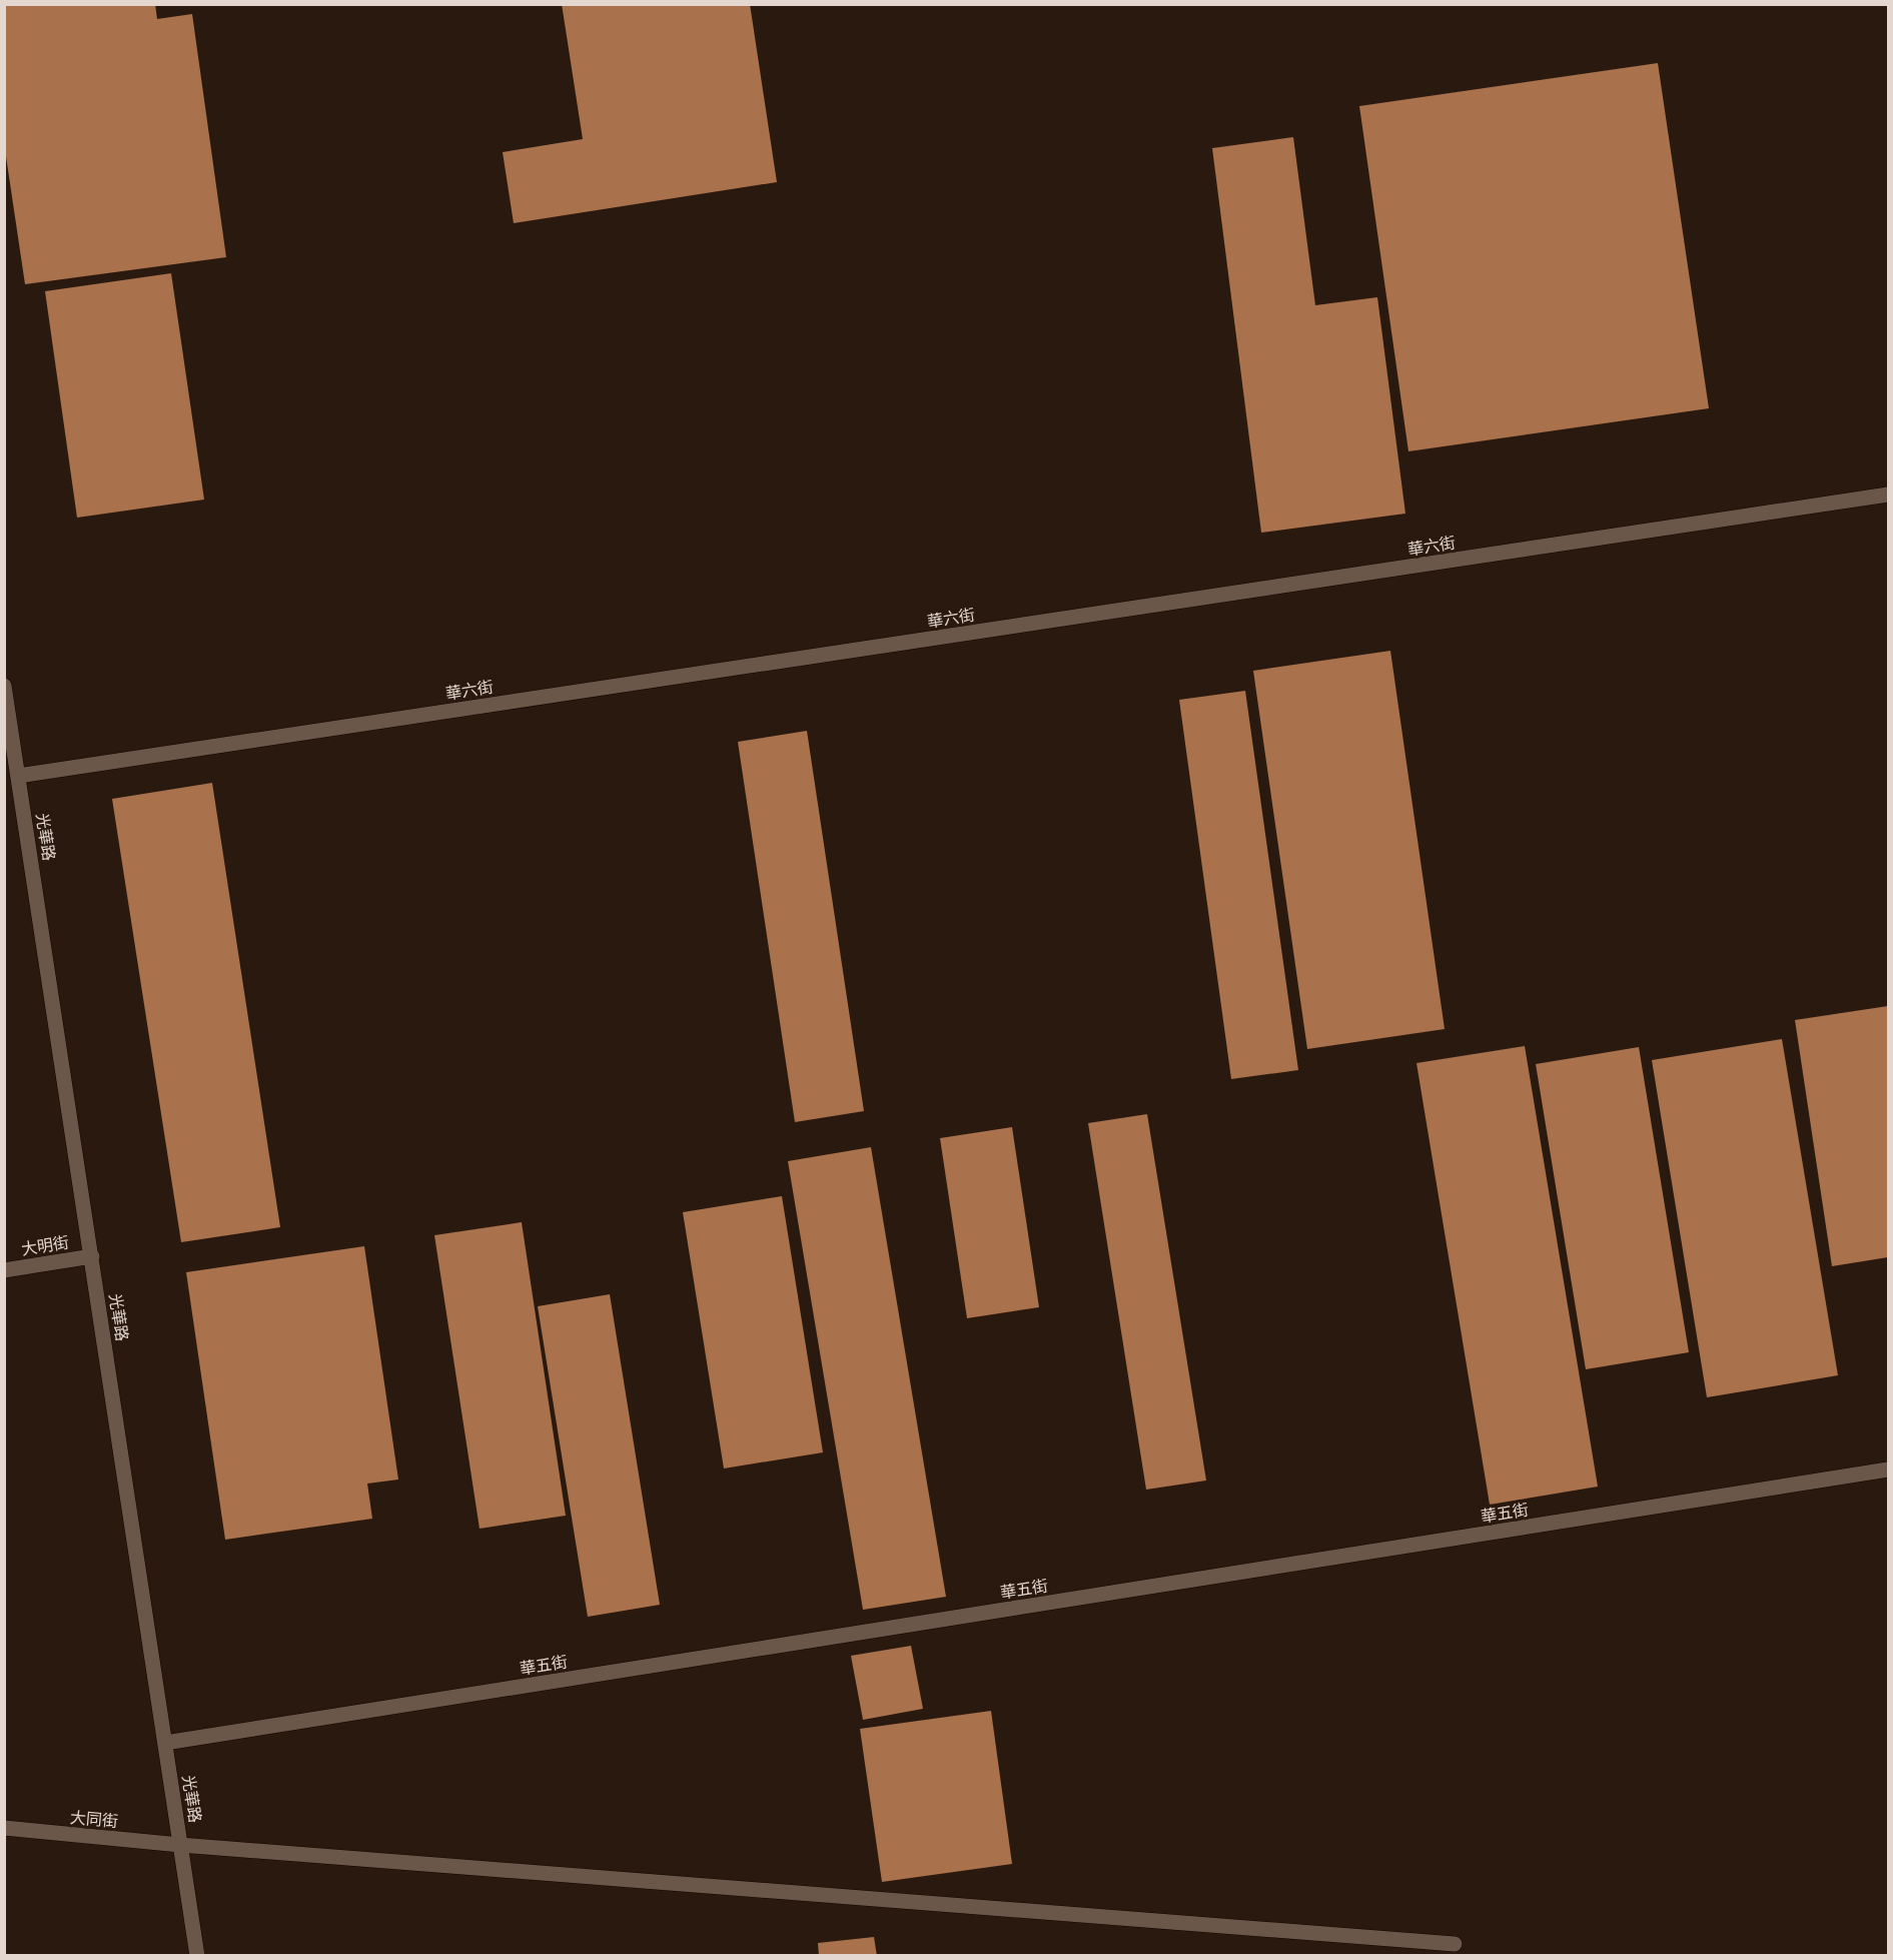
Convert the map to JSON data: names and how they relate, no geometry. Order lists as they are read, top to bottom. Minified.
{"streets":{"street":["華六街","光華路","大明街","華五街","大同街"]},"crossings":[["華六街","光華路"],["光華路","大明街"],["光華路","華五街"],["光華路","大同街"]]}
